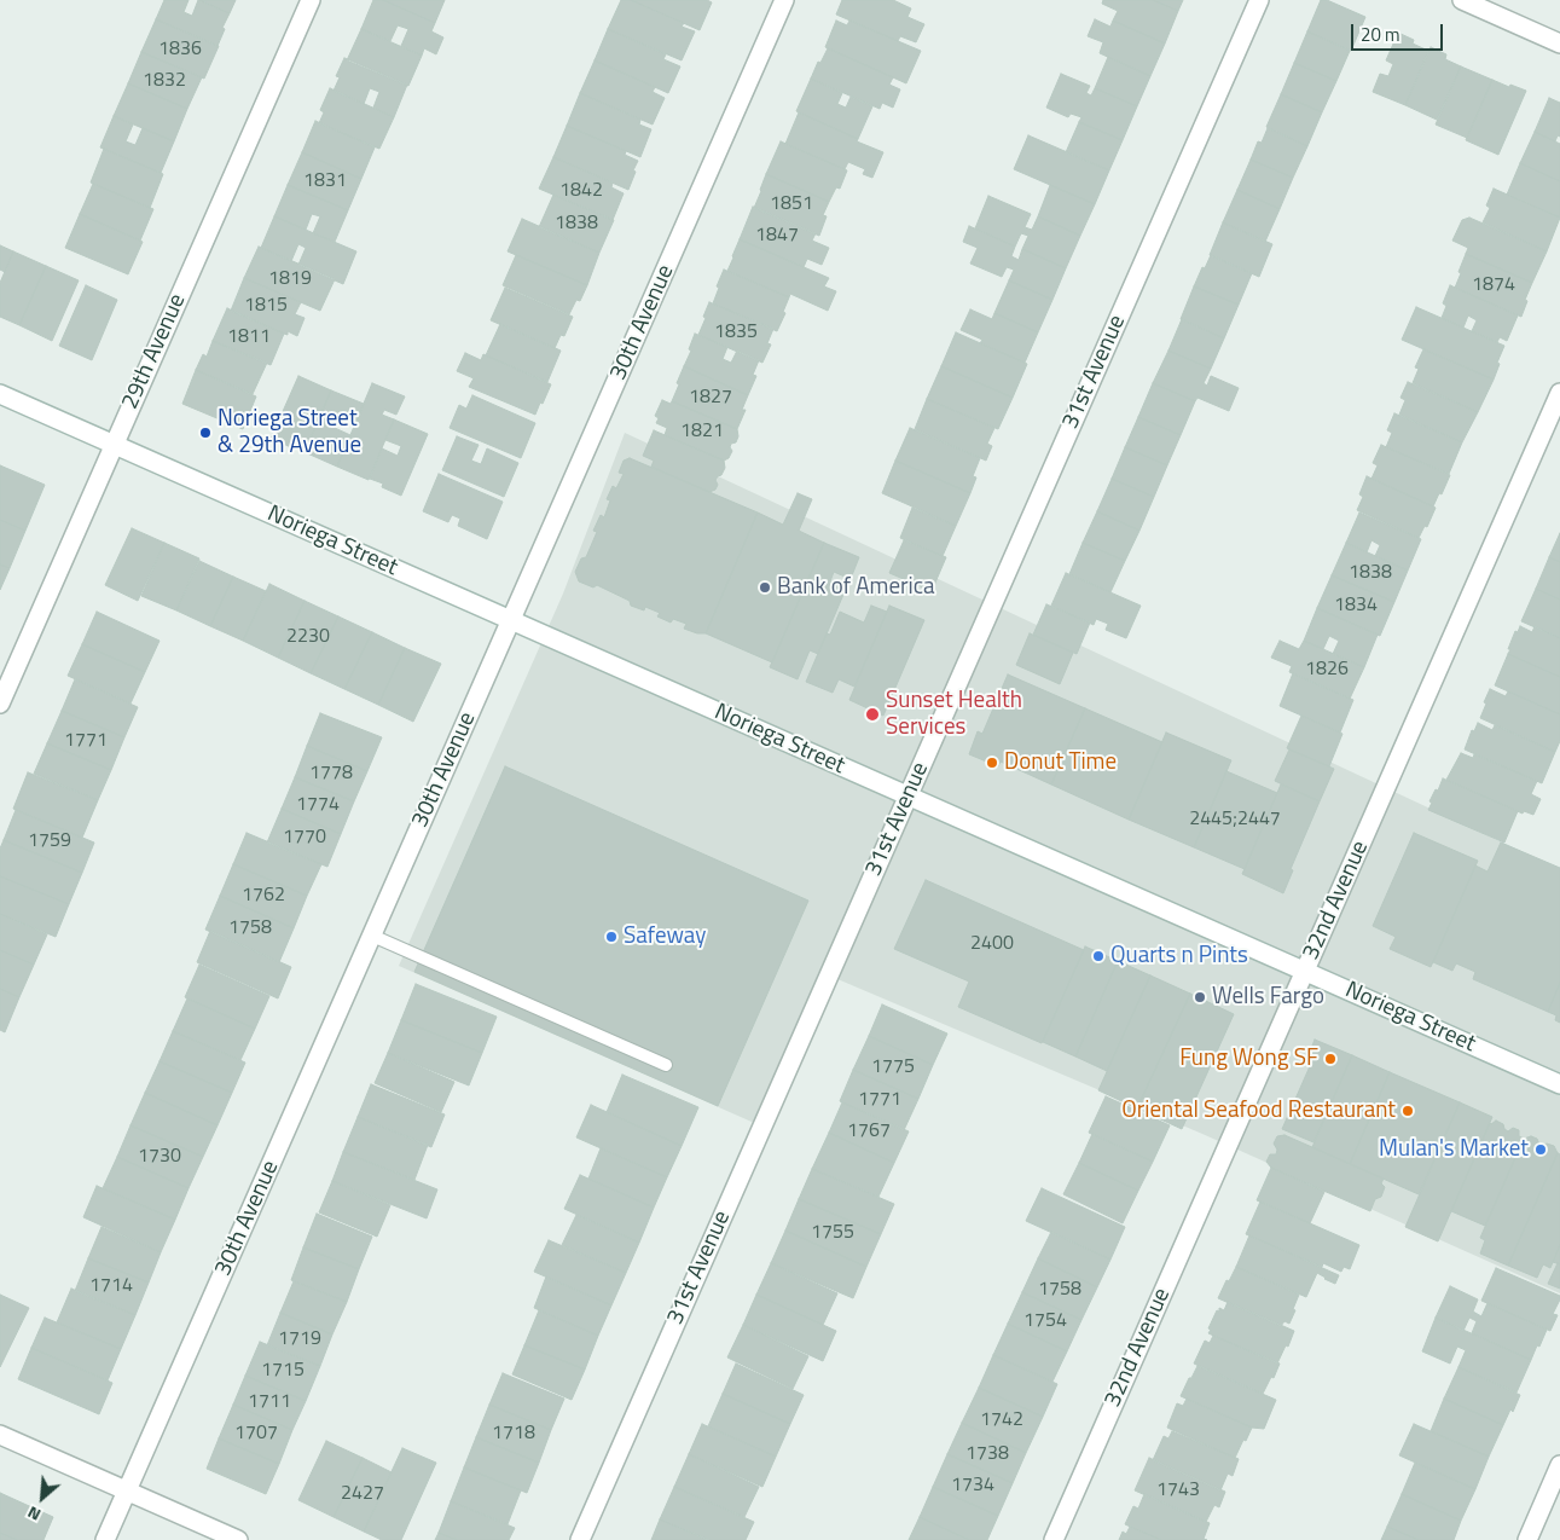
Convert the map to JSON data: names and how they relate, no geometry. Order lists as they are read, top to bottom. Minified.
{"streets":{"street":["30th Avenue","29th Avenue","31st Avenue","Noriega Street","32nd Avenue"]},"crossings":[["30th Avenue","Noriega Street"],["29th Avenue","Noriega Street"],["31st Avenue","Noriega Street"],["Noriega Street","32nd Avenue"]],"places":["Noriega Street & 29th Avenue","Bank of America","Sunset Health Services","Donut Time","Safeway","Quarts n Pints","Wells Fargo","Fung Wong SF","Oriental Seafood Restaurant","Mulan's Market"],"house_numbers":["1836","1832","1831","1842","1851","1838","1847","1819","1874","1815","1835","1811","1827","1821","1838","1834","2230","1826","1771","1778","1774","2445;2447","1770","1759","1762","1758","2400","1775","1771","1767","1730","1755","1714","1758","1754","1719","1715","1711","1742","1707","1718","1738","1734","1743","2427"],"scale_bar":"20 m","north":"bottom left"}
